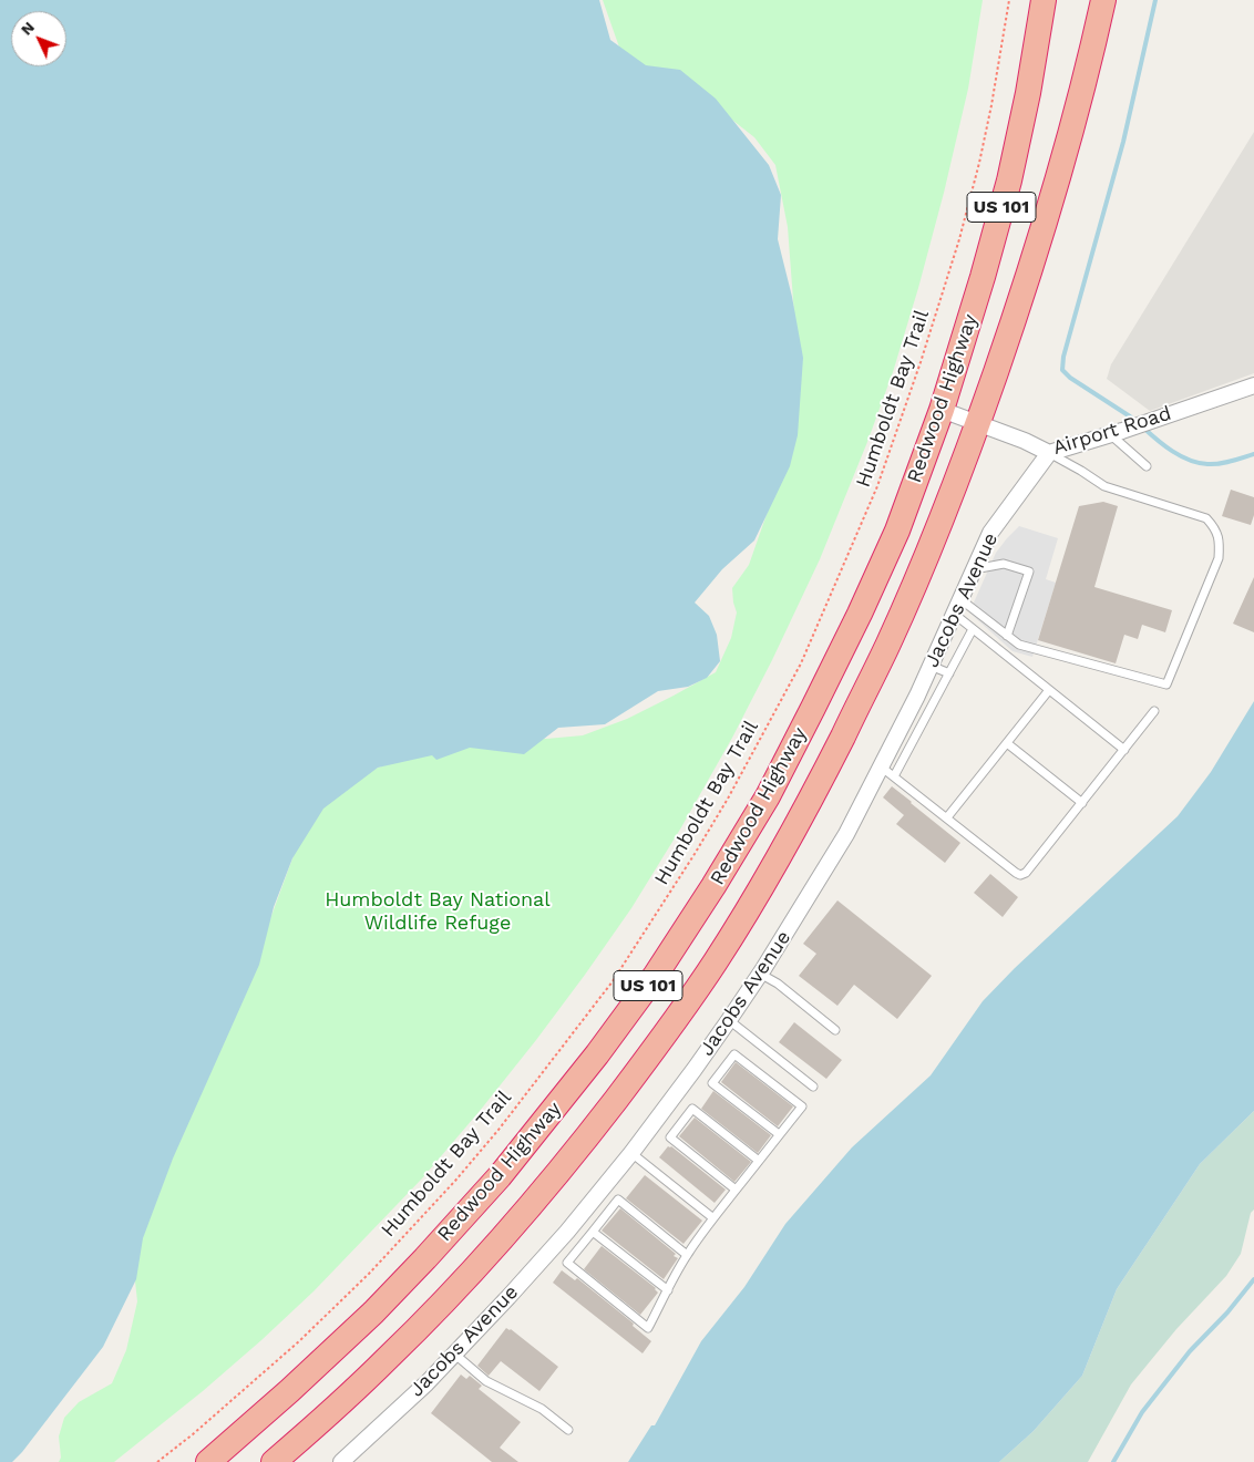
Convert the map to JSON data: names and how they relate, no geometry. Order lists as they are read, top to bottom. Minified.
{"streets":{"highway":["US 101","Redwood Highway"],"street":["Airport Road","Jacobs Avenue"],"path":["Humboldt Bay Trail"]},"crossings":[["Redwood Highway","Airport Road"],["Airport Road","Jacobs Avenue"]],"parks":["Humboldt Bay National Wildlife Refuge"],"north":"top left"}
